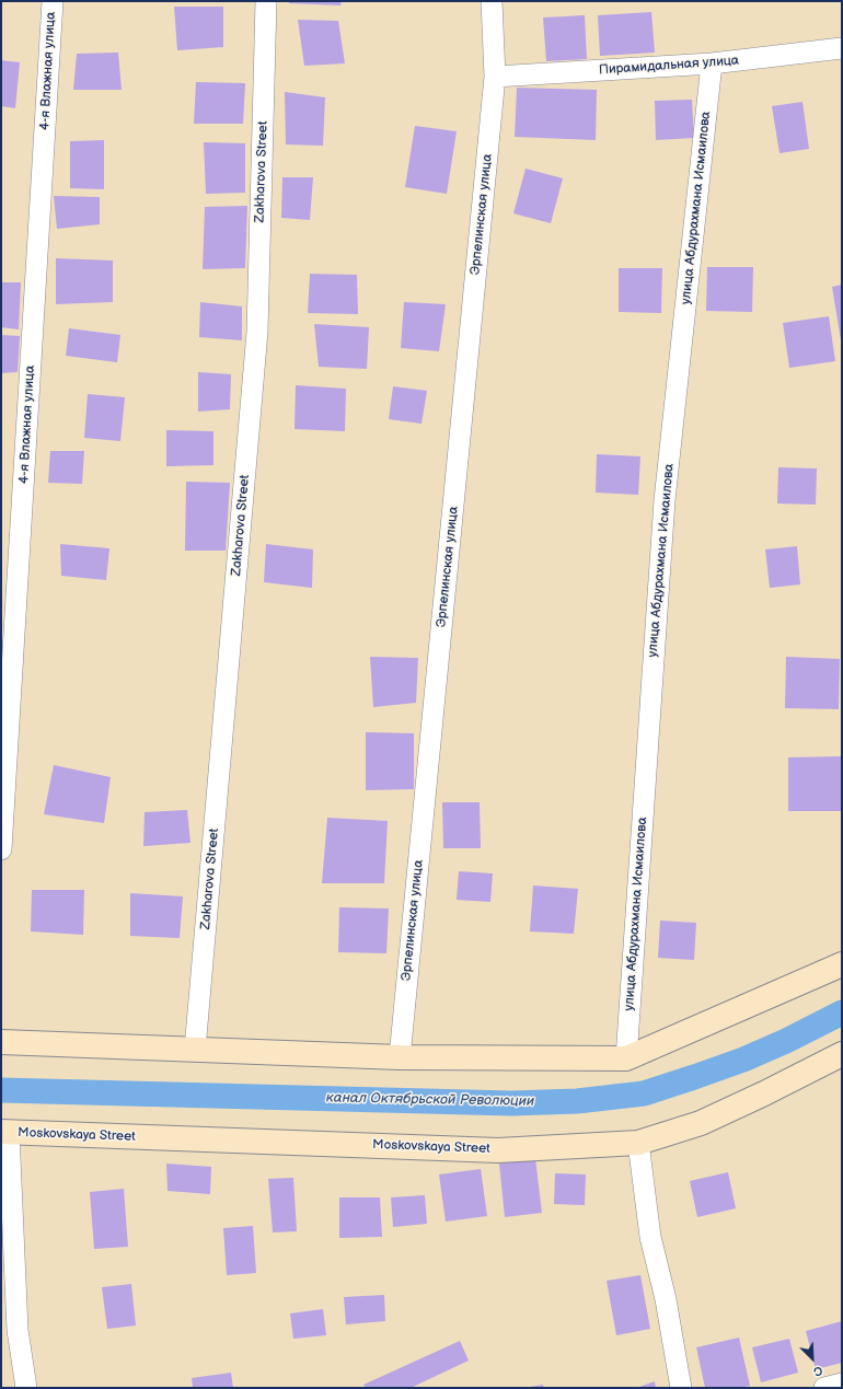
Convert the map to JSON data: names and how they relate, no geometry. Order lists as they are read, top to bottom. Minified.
{"streets":{"main road":["Moskovskaya Street"],"street":["Пирамидальная улица","4-я Влажная улица","Zakharova Street","улица Абдурахмана Исмаилова","Эрпелинская улица"]},"crossings":[["Пирамидальная улица","улица Абдурахмана Исмаилова"],["Пирамидальная улица","Эрпелинская улица"]],"water":["канал Октябрьской Революции"],"north":"bottom right"}
